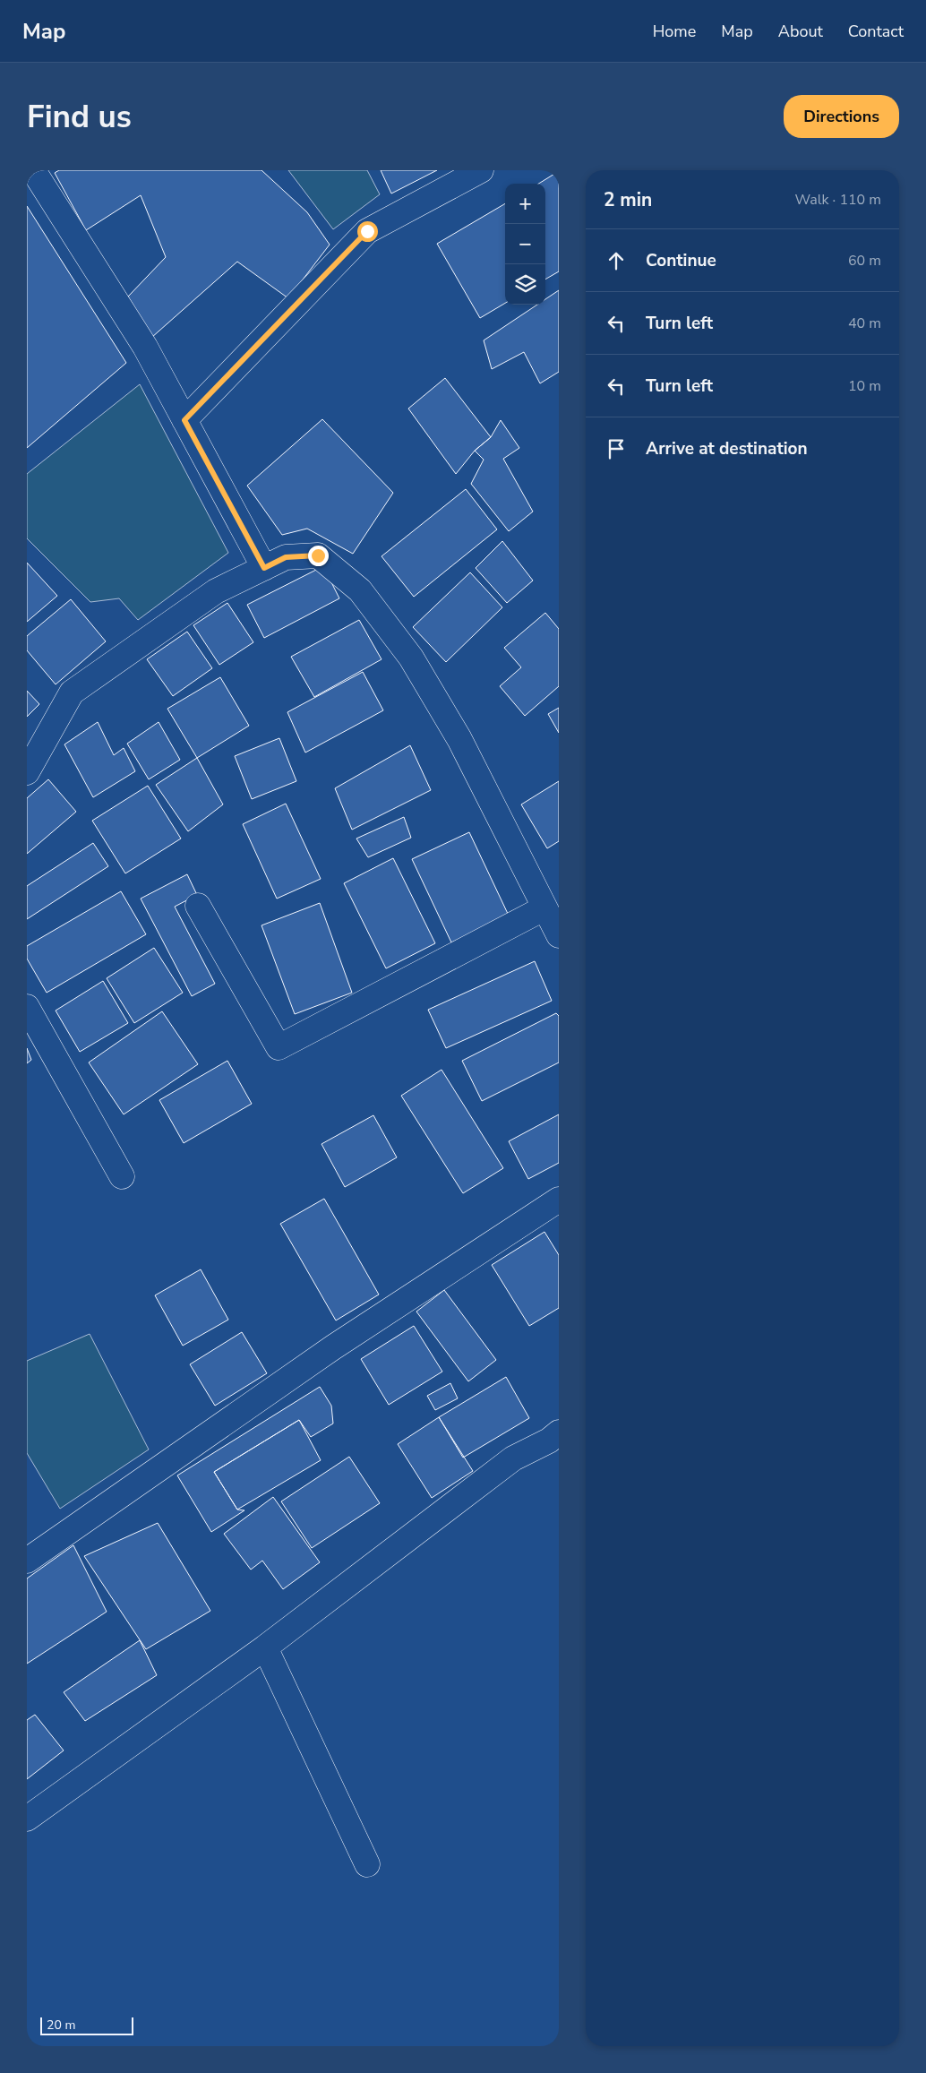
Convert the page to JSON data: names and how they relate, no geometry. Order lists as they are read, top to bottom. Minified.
{"scale_bar":"20 m","page":{"header":"Map","nav":["Home","Map","About","Contact"],"buttons":"Directions","title":"Find us","heading":["2 min","Walk · 110 m"],"map_buttons":["+","−"],"list":[["Continue","60 m"],["Turn left","40 m"],["Turn left","10 m"],"Arrive at destination"],"scale":"20 m"}}
